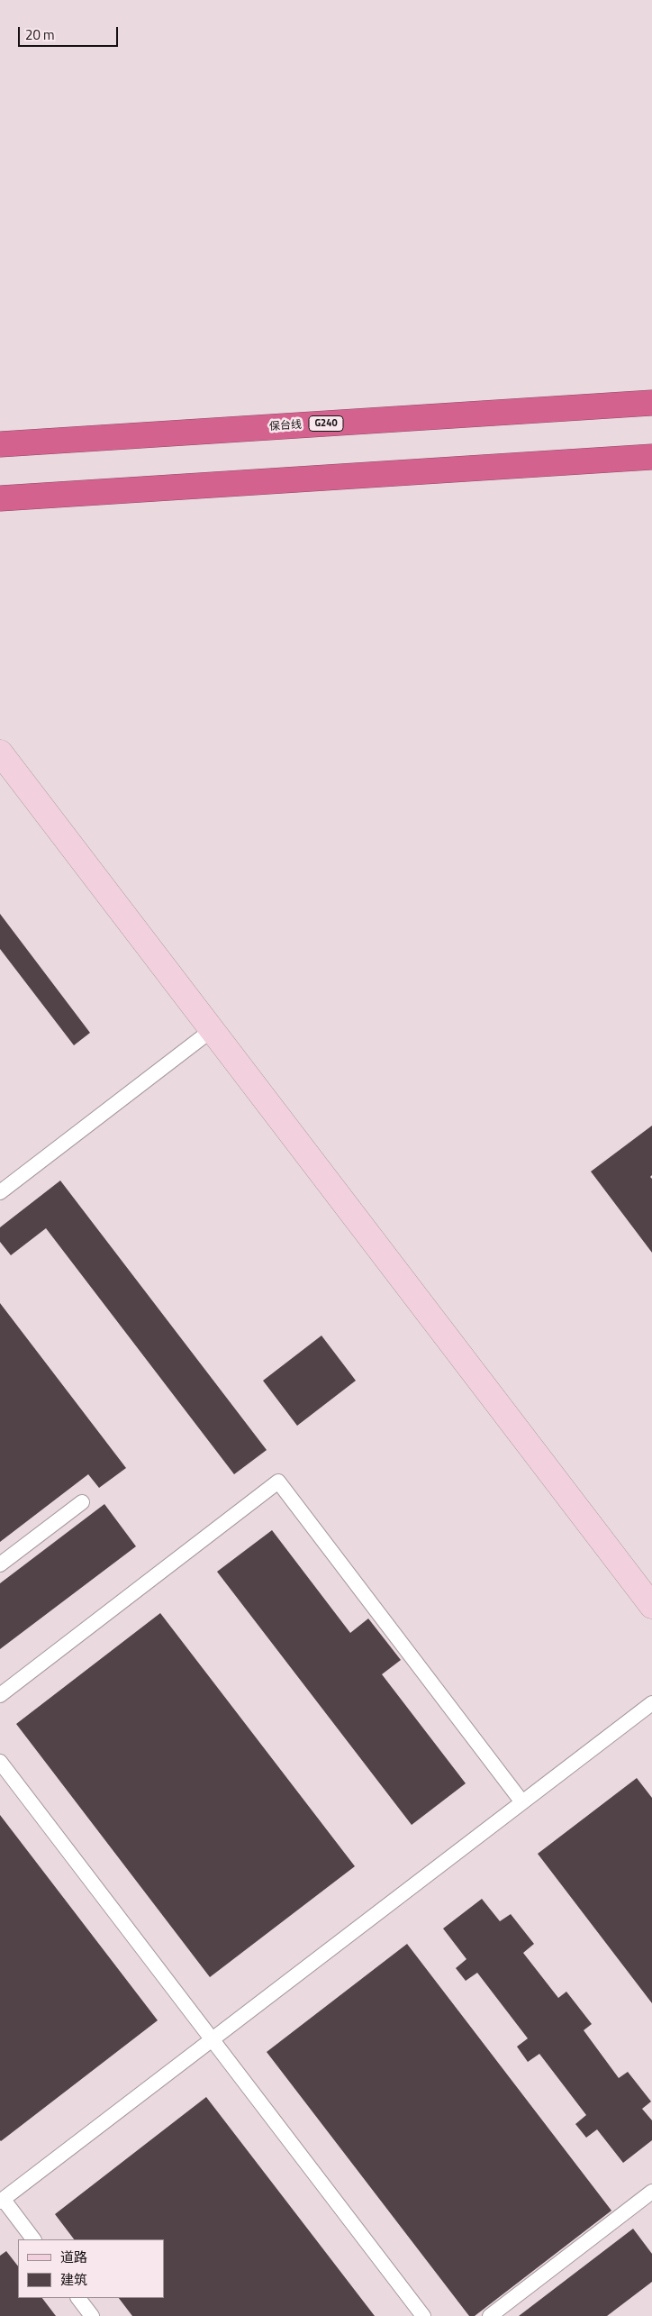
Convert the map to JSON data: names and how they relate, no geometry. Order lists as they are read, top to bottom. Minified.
{"streets":{"highway":["G240","保台线"]},"legend":["道路","建筑"],"scale_bar":"20 m"}
